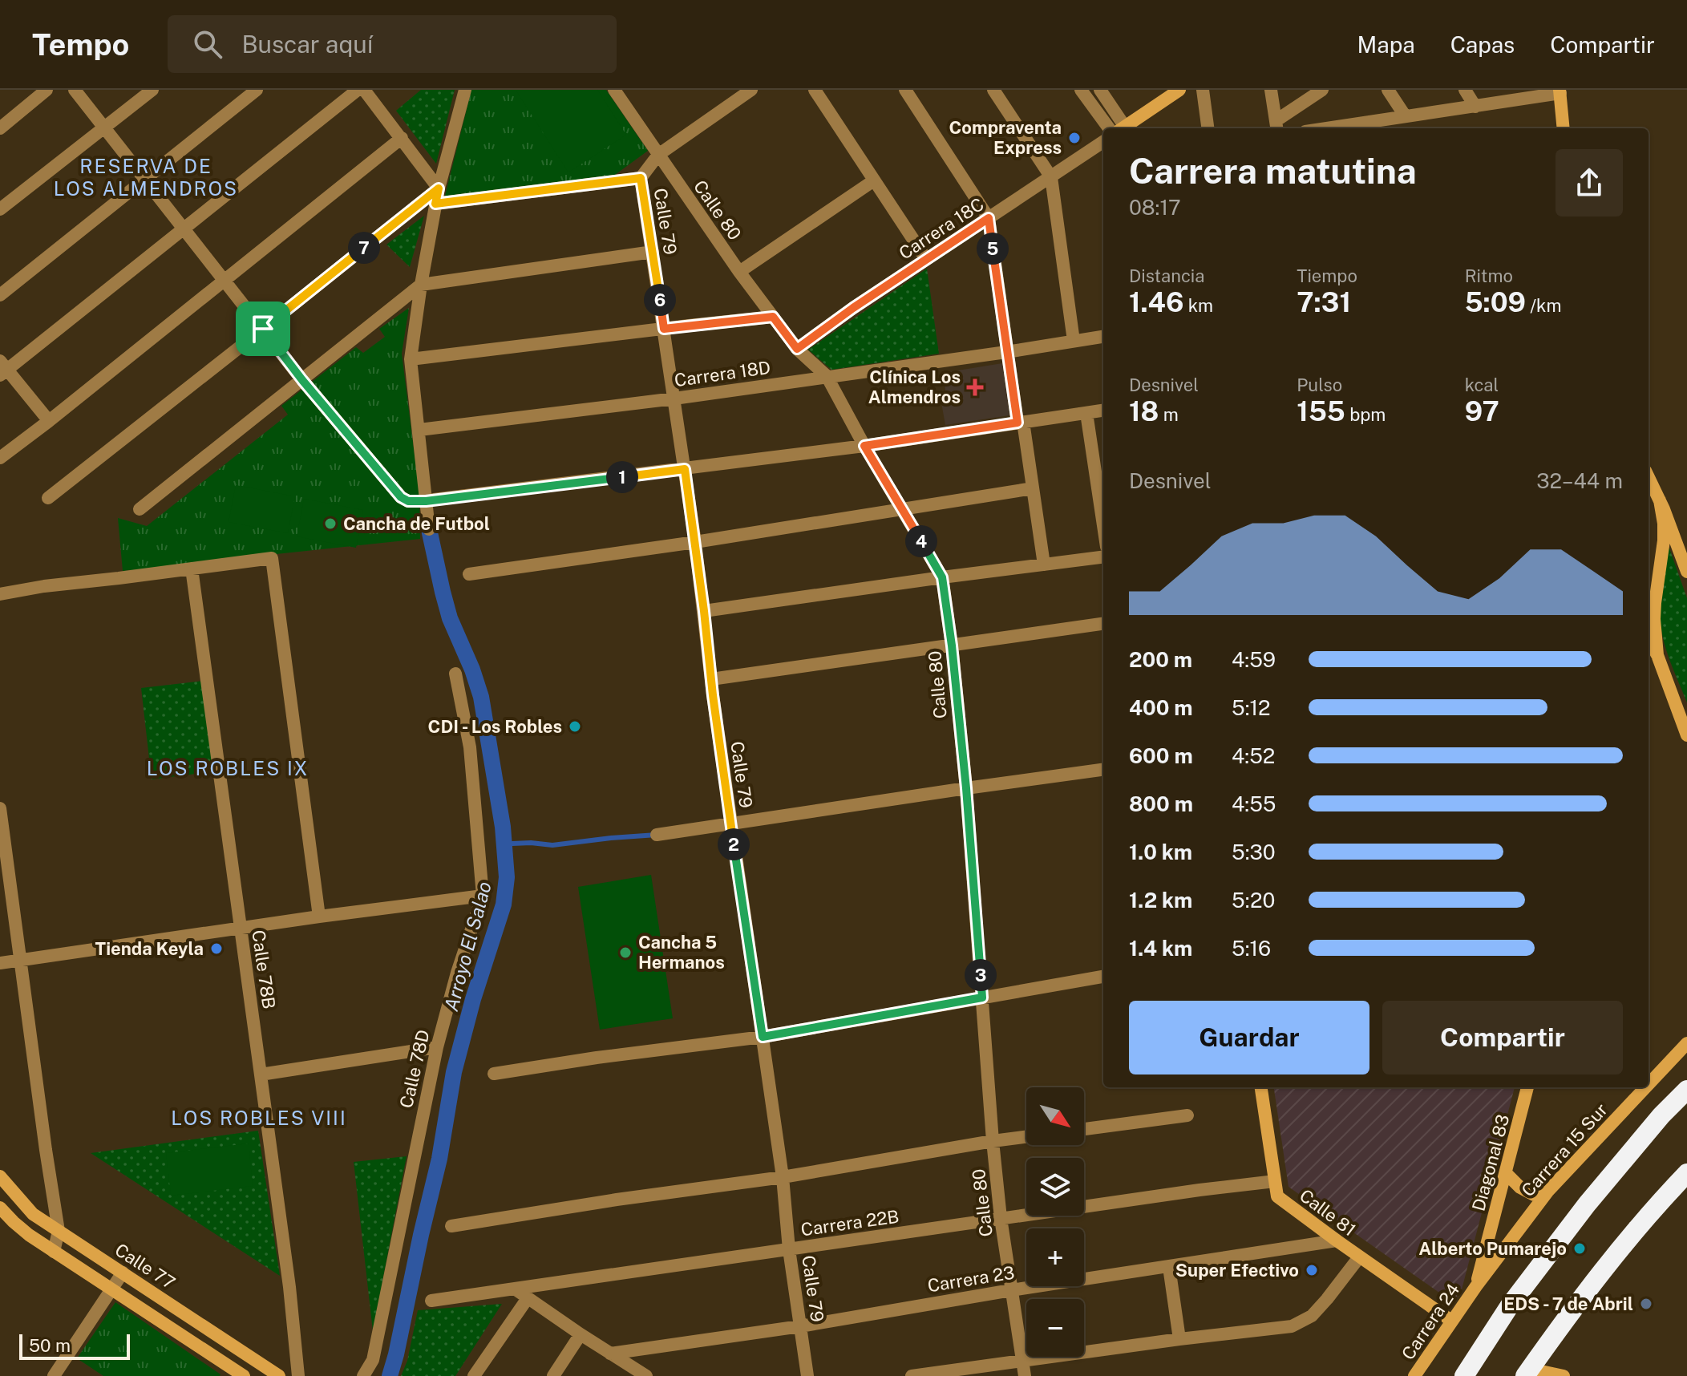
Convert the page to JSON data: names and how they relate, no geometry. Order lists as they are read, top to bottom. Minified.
{"streets":{"street":["Calle 80","Calle 79","Carrera 18C","Carrera 18D","Calle 78B","Calle 78D","Carrera 15 Sur","Diagonal 83","Calle 81","Carrera 22B","Calle 77","Carrera 23","Carrera 24"]},"crossings":[["Calle 80","Carrera 18C"],["Calle 80","Carrera 18D"],["Calle 80","Carrera 22B"],["Calle 80","Carrera 23"],["Calle 79","Carrera 18D"],["Calle 79","Carrera 22B"],["Calle 79","Carrera 23"],["Carrera 15 Sur","Diagonal 83"],["Carrera 15 Sur","Carrera 24"],["Diagonal 83","Carrera 24"],["Calle 81","Carrera 22B"],["Calle 81","Carrera 23"],["Calle 81","Carrera 24"]],"districts":["RESERVA DE LOS ALMENDROS","LOS ROBLES IX","LOS ROBLES VIII"],"water":["Arroyo El Salao"],"places":{"other":["Compraventa Express","Cancha de Futbol","CDI - Los Robles","Tienda Keyla","Cancha 5 Hermanos","Alberto Pumarejo","Super Efectivo","EDS - 7 de Abril"],"health":["Clínica Los Almendros"]},"scale_bar":"50 m","north":"bottom right","page":{"header":"Tempo","search":"Buscar aquí","nav":["Mapa","Capas","Compartir"],"heading":["Carrera matutina","08:17"],"pins":["7","5","6","1","4","2","3"],"stats":[["Distancia","1.46 km"],["Tiempo","7:31"],["Ritmo","5:09 /km"],["Desnivel","18 m"],["Pulso","155 bpm"],["kcal","97"]],"chart":["Desnivel","32–44 m"],"list":[{"name":"200 m","note":"4:59"},{"name":"400 m","note":"5:12"},{"name":"600 m","note":"4:52"},{"name":"800 m","note":"4:55"},{"name":"1.0 km","note":"5:30"},{"name":"1.2 km","note":"5:20"},{"name":"1.4 km","note":"5:16"}],"buttons":["Guardar","Compartir"],"map_buttons":["+","−"],"scale":"50 m"}}
